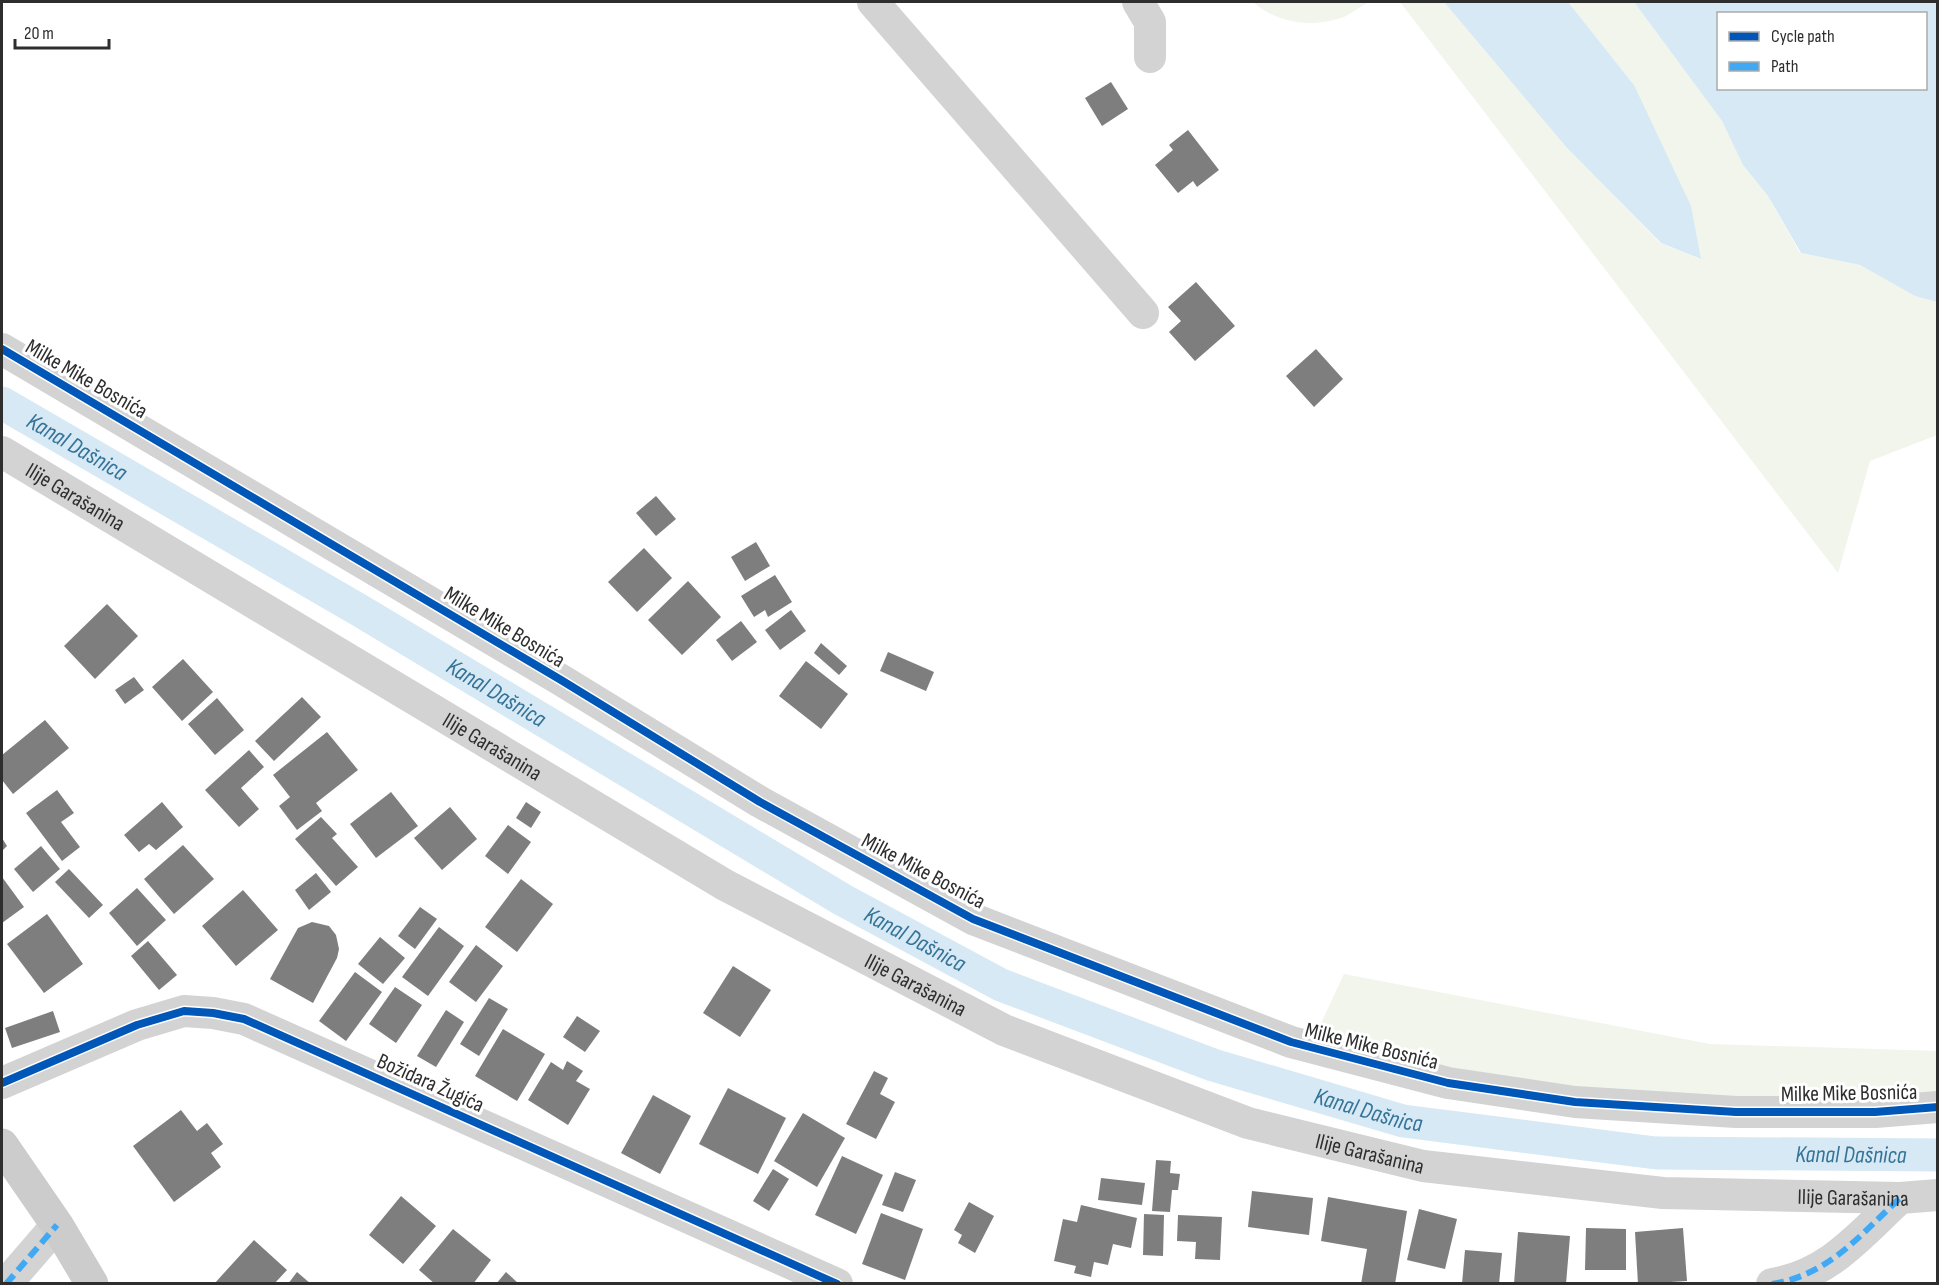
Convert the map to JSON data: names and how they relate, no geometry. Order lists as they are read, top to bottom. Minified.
{"streets":{"street":["Milke Mike Bosnića","Ilije Garašanina","Božidara Žugića"]},"water":["Kanal Dašnica"],"legend":["Cycle path","Path"],"scale_bar":"20 m"}
